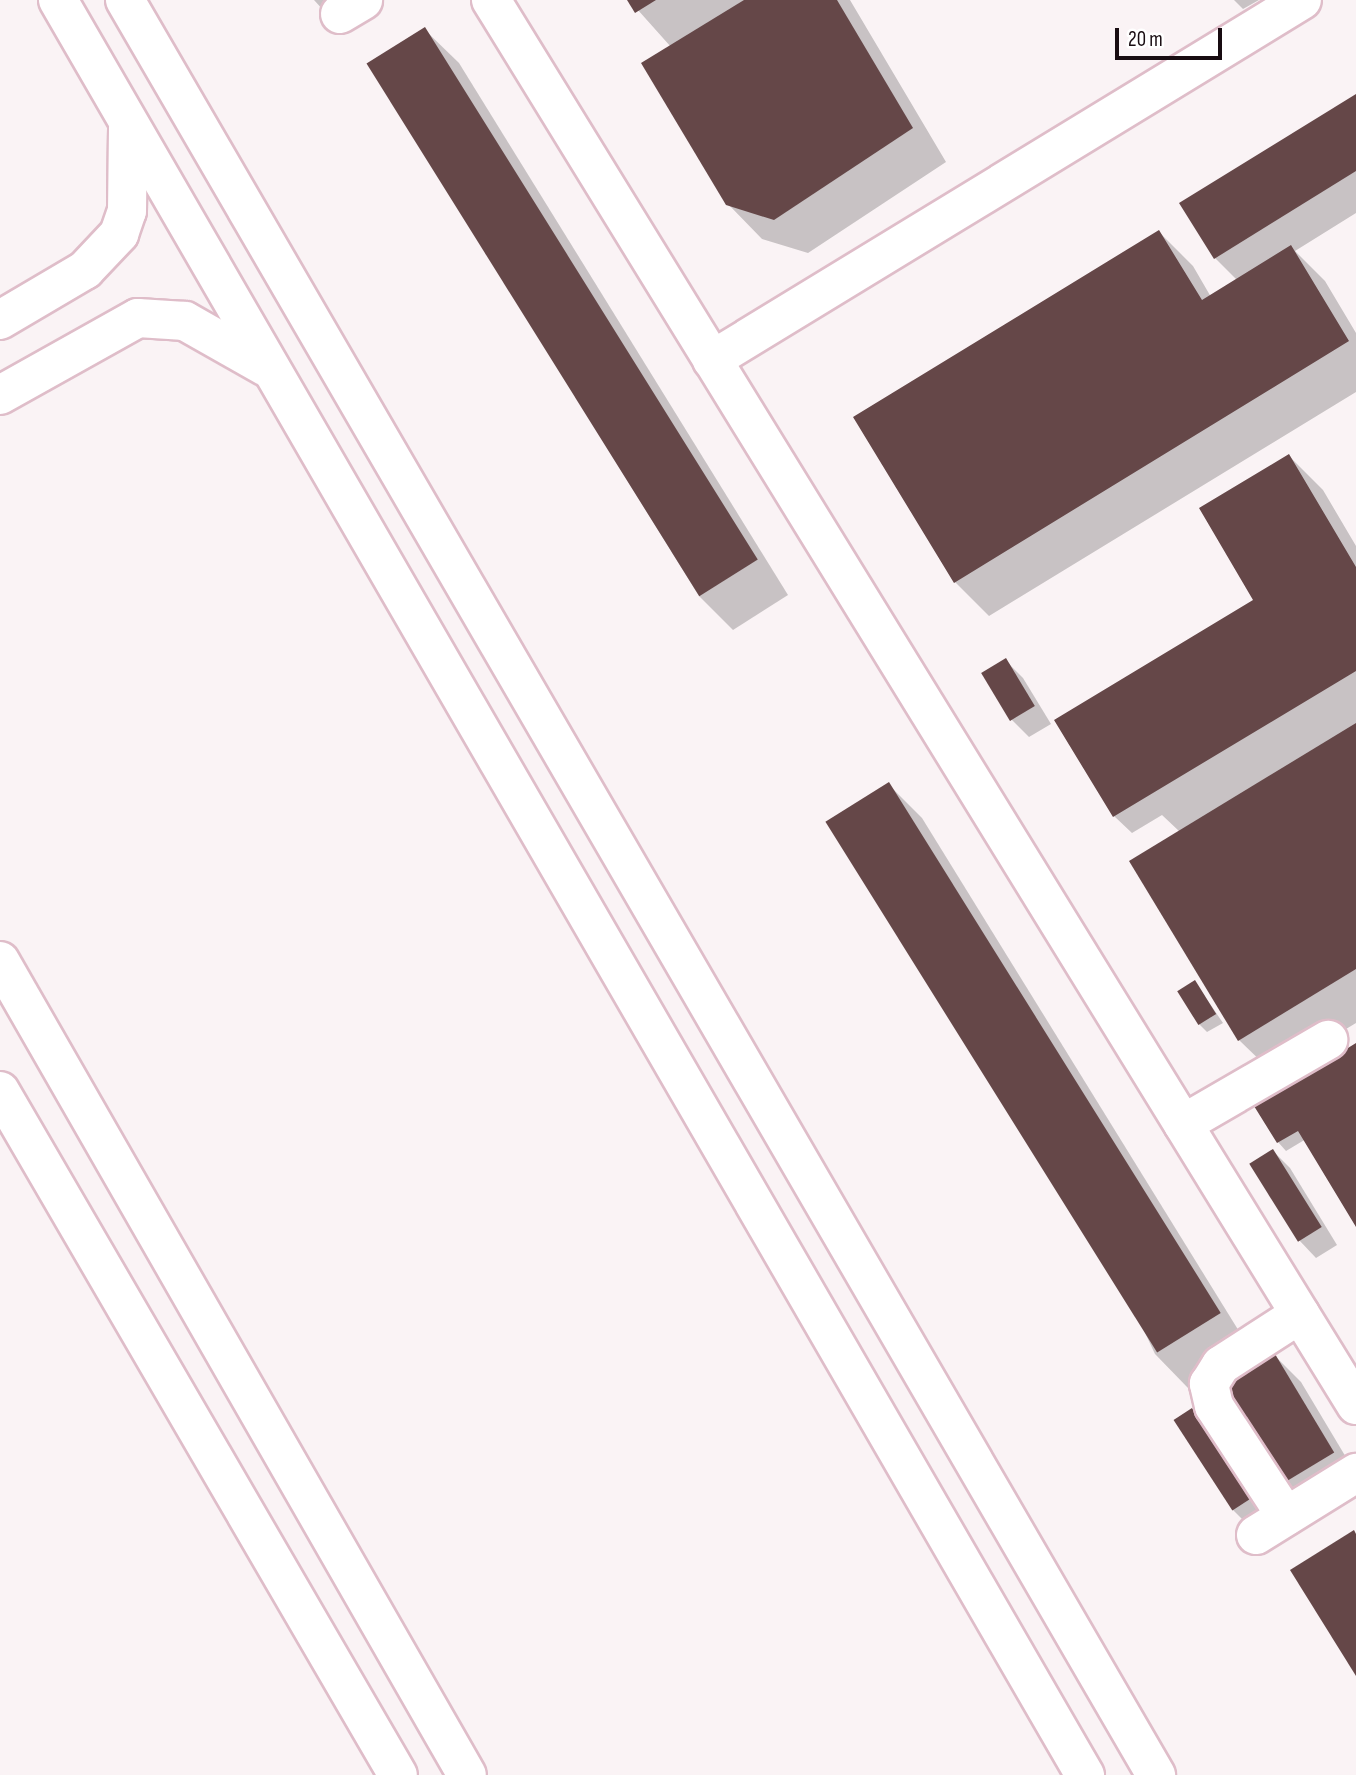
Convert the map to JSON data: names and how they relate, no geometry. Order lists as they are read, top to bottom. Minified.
{"scale_bar":"20 m"}
